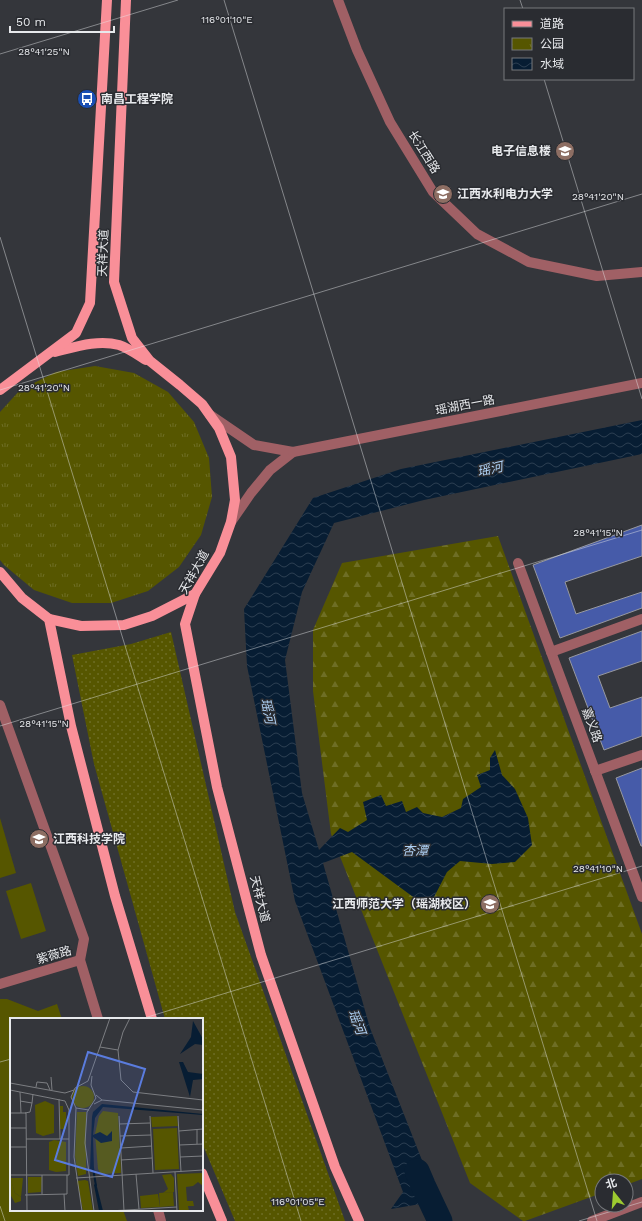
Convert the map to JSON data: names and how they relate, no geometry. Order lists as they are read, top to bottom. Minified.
{"streets":{"main road":["天祥大道"],"street":["长江西路","瑶湖西一路","嘉义路","紫薇路"]},"water":["瑶河","杏潭"],"places":{"bus stop":["南昌工程学院"],"school or university":["电子信息楼","江西水利电力大学","江西科技学院","江西师范大学（瑶湖校区）"]},"legend":["道路","公园","水域"],"scale_bar":"50 m","north":"top","coordinates":["116°01'10\"E","28°41'25\"N","28°41'20\"N","28°41'15\"N","28°41'10\"N","116°01'05\"E"]}
